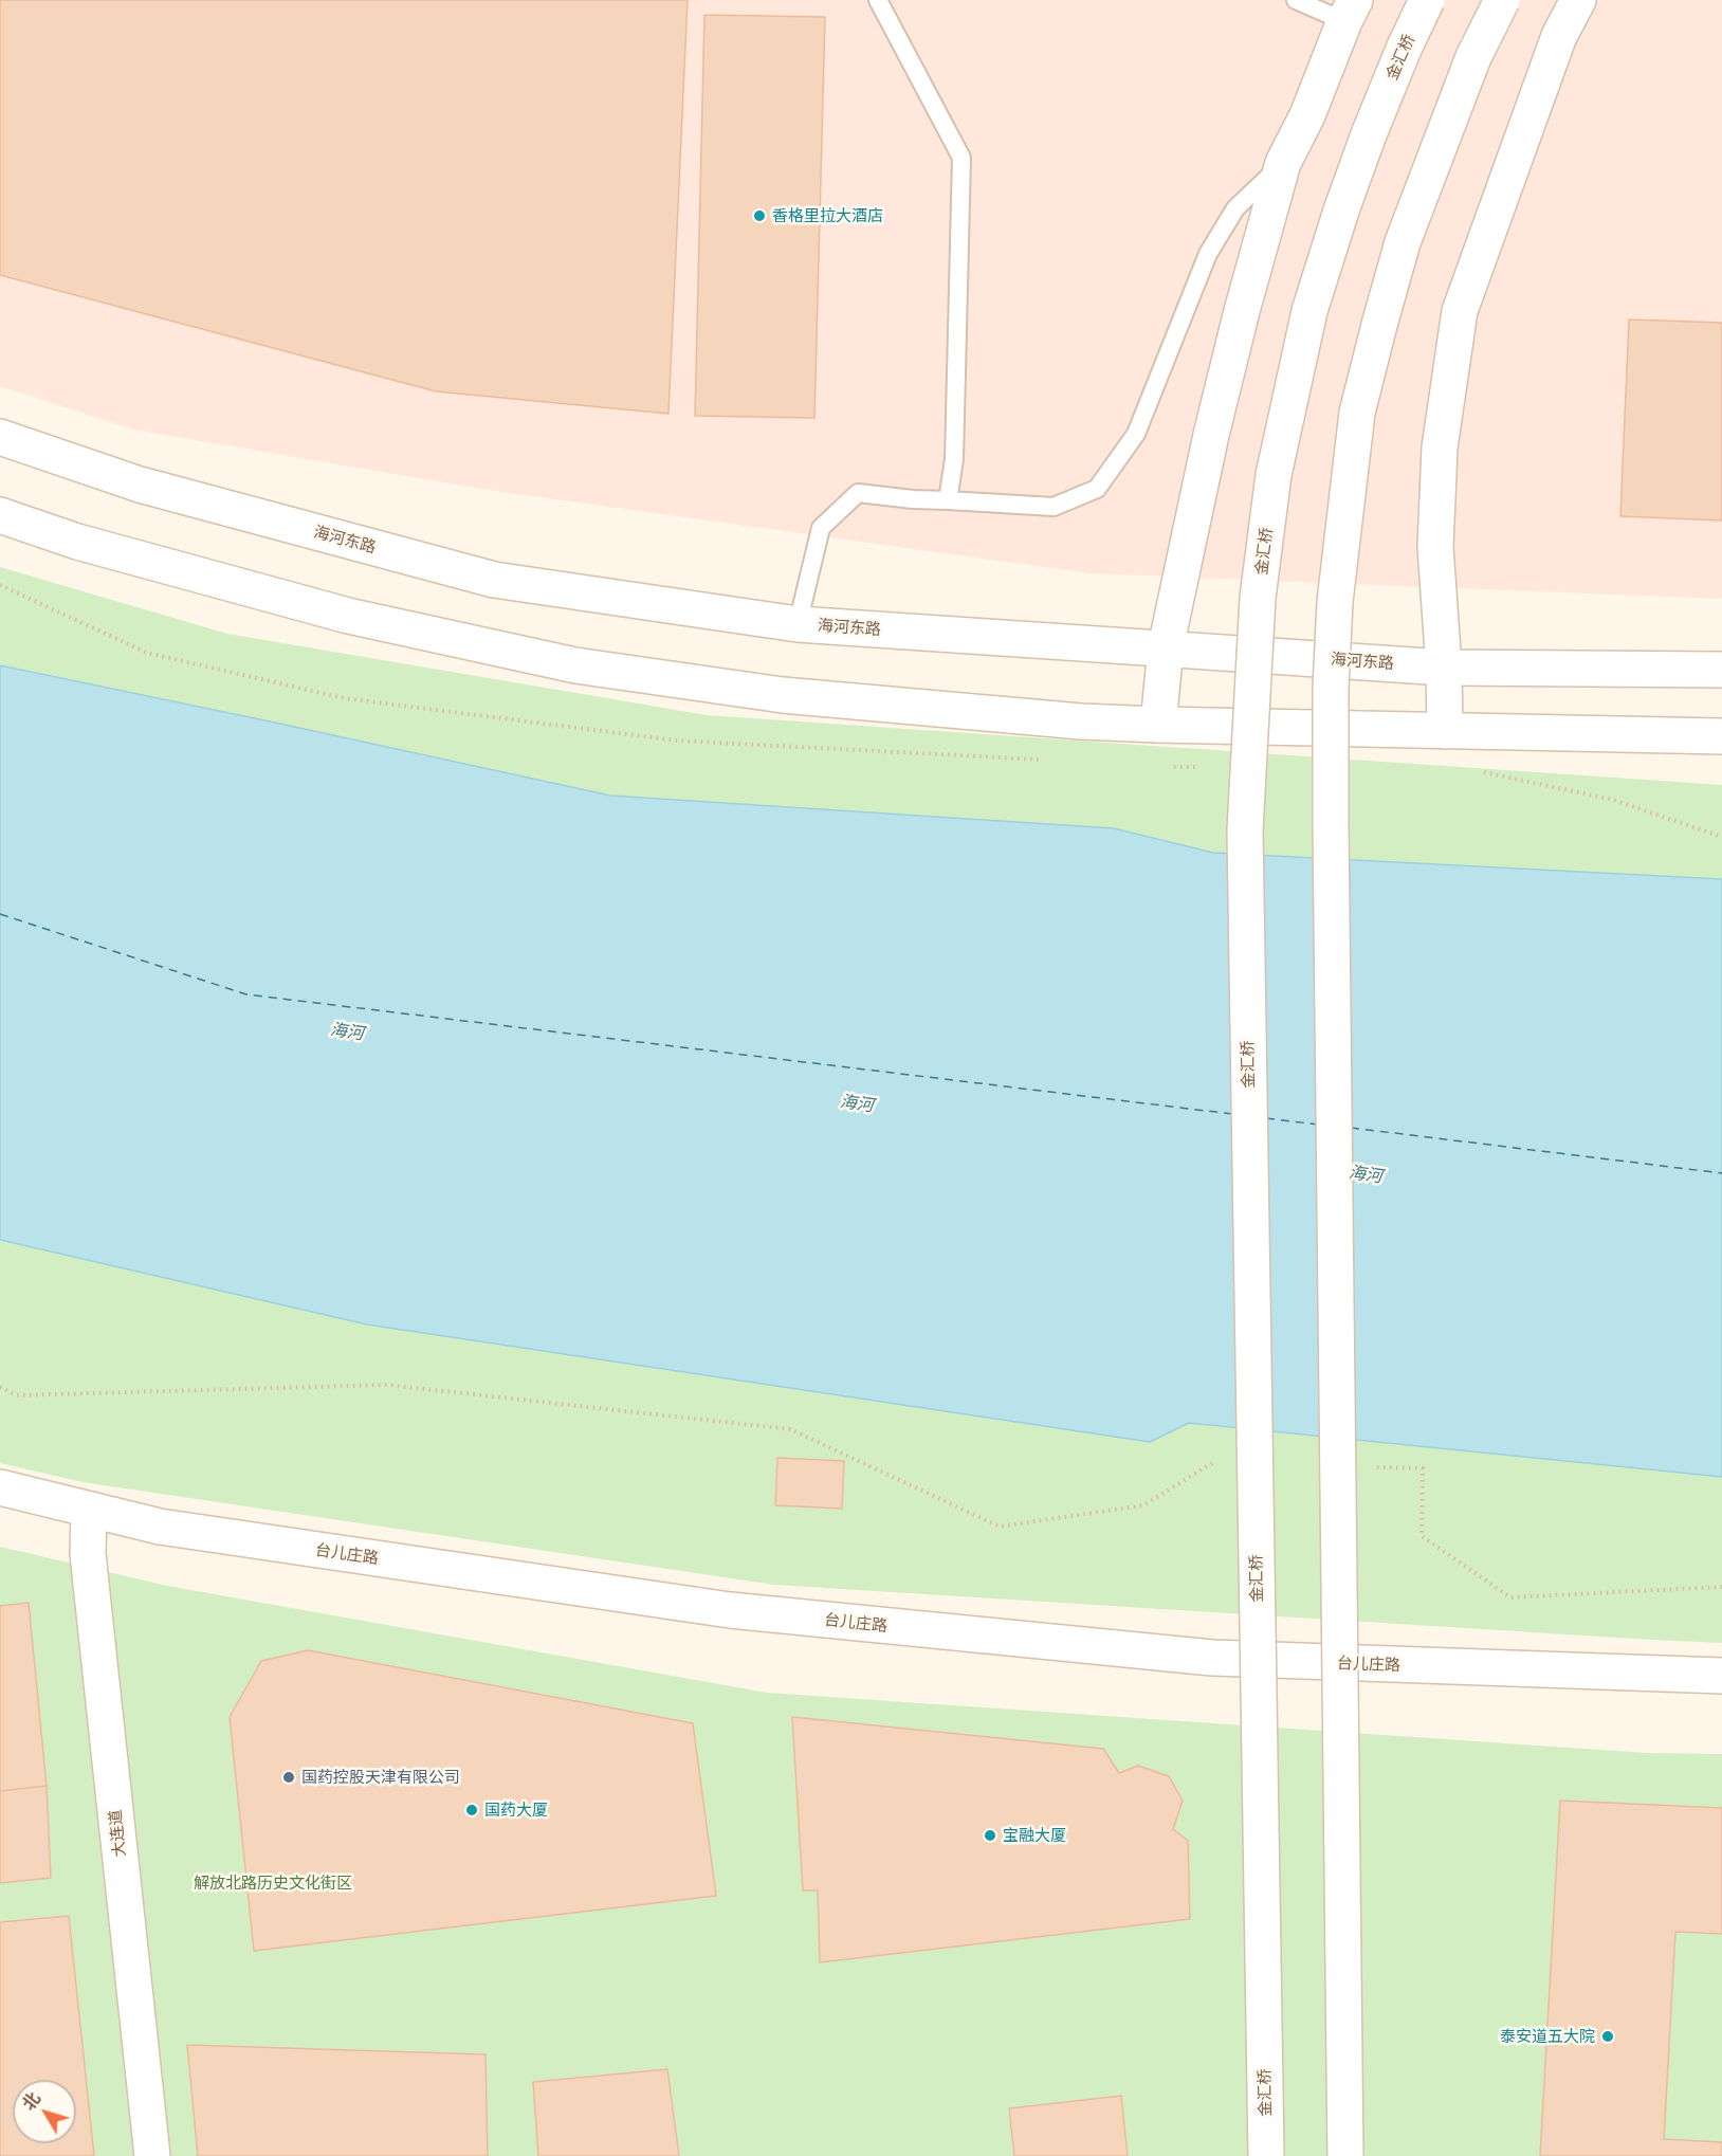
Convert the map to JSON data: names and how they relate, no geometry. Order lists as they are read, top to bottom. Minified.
{"streets":{"main road":["金汇桥","海河东路","台儿庄路","大连道"]},"crossings":[["台儿庄路","大连道"]],"water":["海河"],"parks":["解放北路历史文化街区"],"places":["香格里拉大酒店","国药控股天津有限公司","国药大厦","宝融大厦","泰安道五大院"],"north":"top left"}
